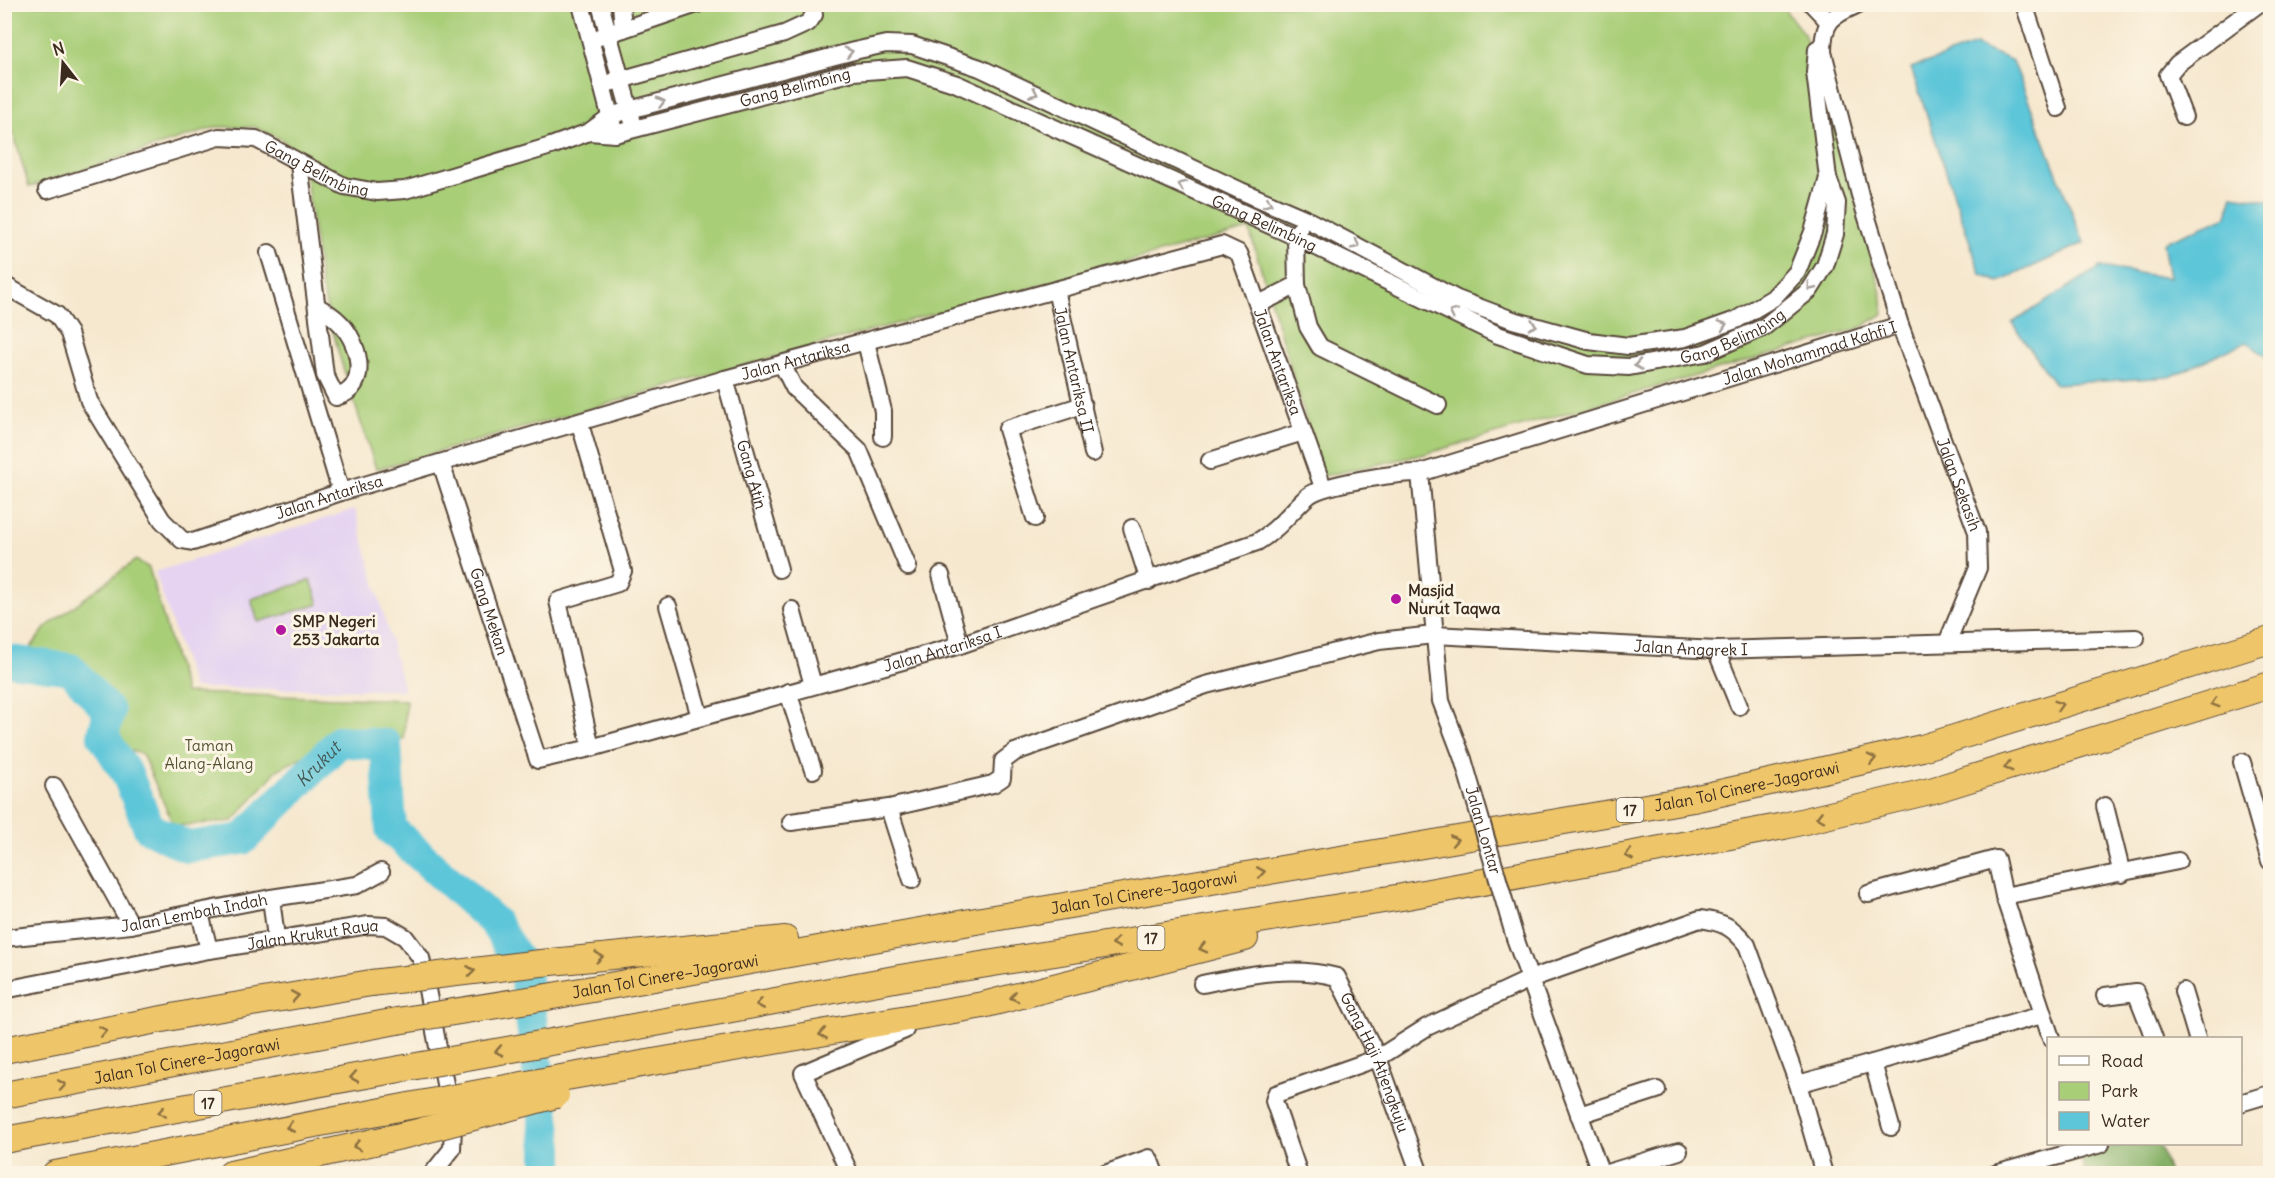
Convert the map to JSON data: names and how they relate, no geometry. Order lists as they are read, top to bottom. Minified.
{"streets":{"highway":["Jalan Tol Cinere–Jagorawi","17"],"street":["Gang Belimbing","Jalan Mohammad Kahfi I","Jalan Antariksa","Jalan Antariksa II","Gang Atin","Jalan Sekasih","Gang Mekan","Jalan Anggrek I","Jalan Antariksa I","Jalan Lontar","Jalan Lembah Indah","Jalan Krukut Raya","Gang Haji Atjengkuju"]},"crossings":[["Gang Belimbing","Jalan Mohammad Kahfi I"],["Jalan Mohammad Kahfi I","Jalan Sekasih"],["Jalan Mohammad Kahfi I","Jalan Lontar"],["Jalan Antariksa","Jalan Antariksa II"],["Jalan Antariksa","Gang Atin"],["Jalan Antariksa","Gang Mekan"],["Jalan Antariksa","Jalan Antariksa I"],["Jalan Sekasih","Jalan Anggrek I"],["Gang Mekan","Jalan Antariksa I"],["Jalan Anggrek I","Jalan Lontar"]],"water":["Krukut"],"parks":["Taman Alang-Alang"],"places":["Masjid Nurut Taqwa","SMP Negeri 253 Jakarta"],"legend":["Road","Park","Water"],"north":"top"}
